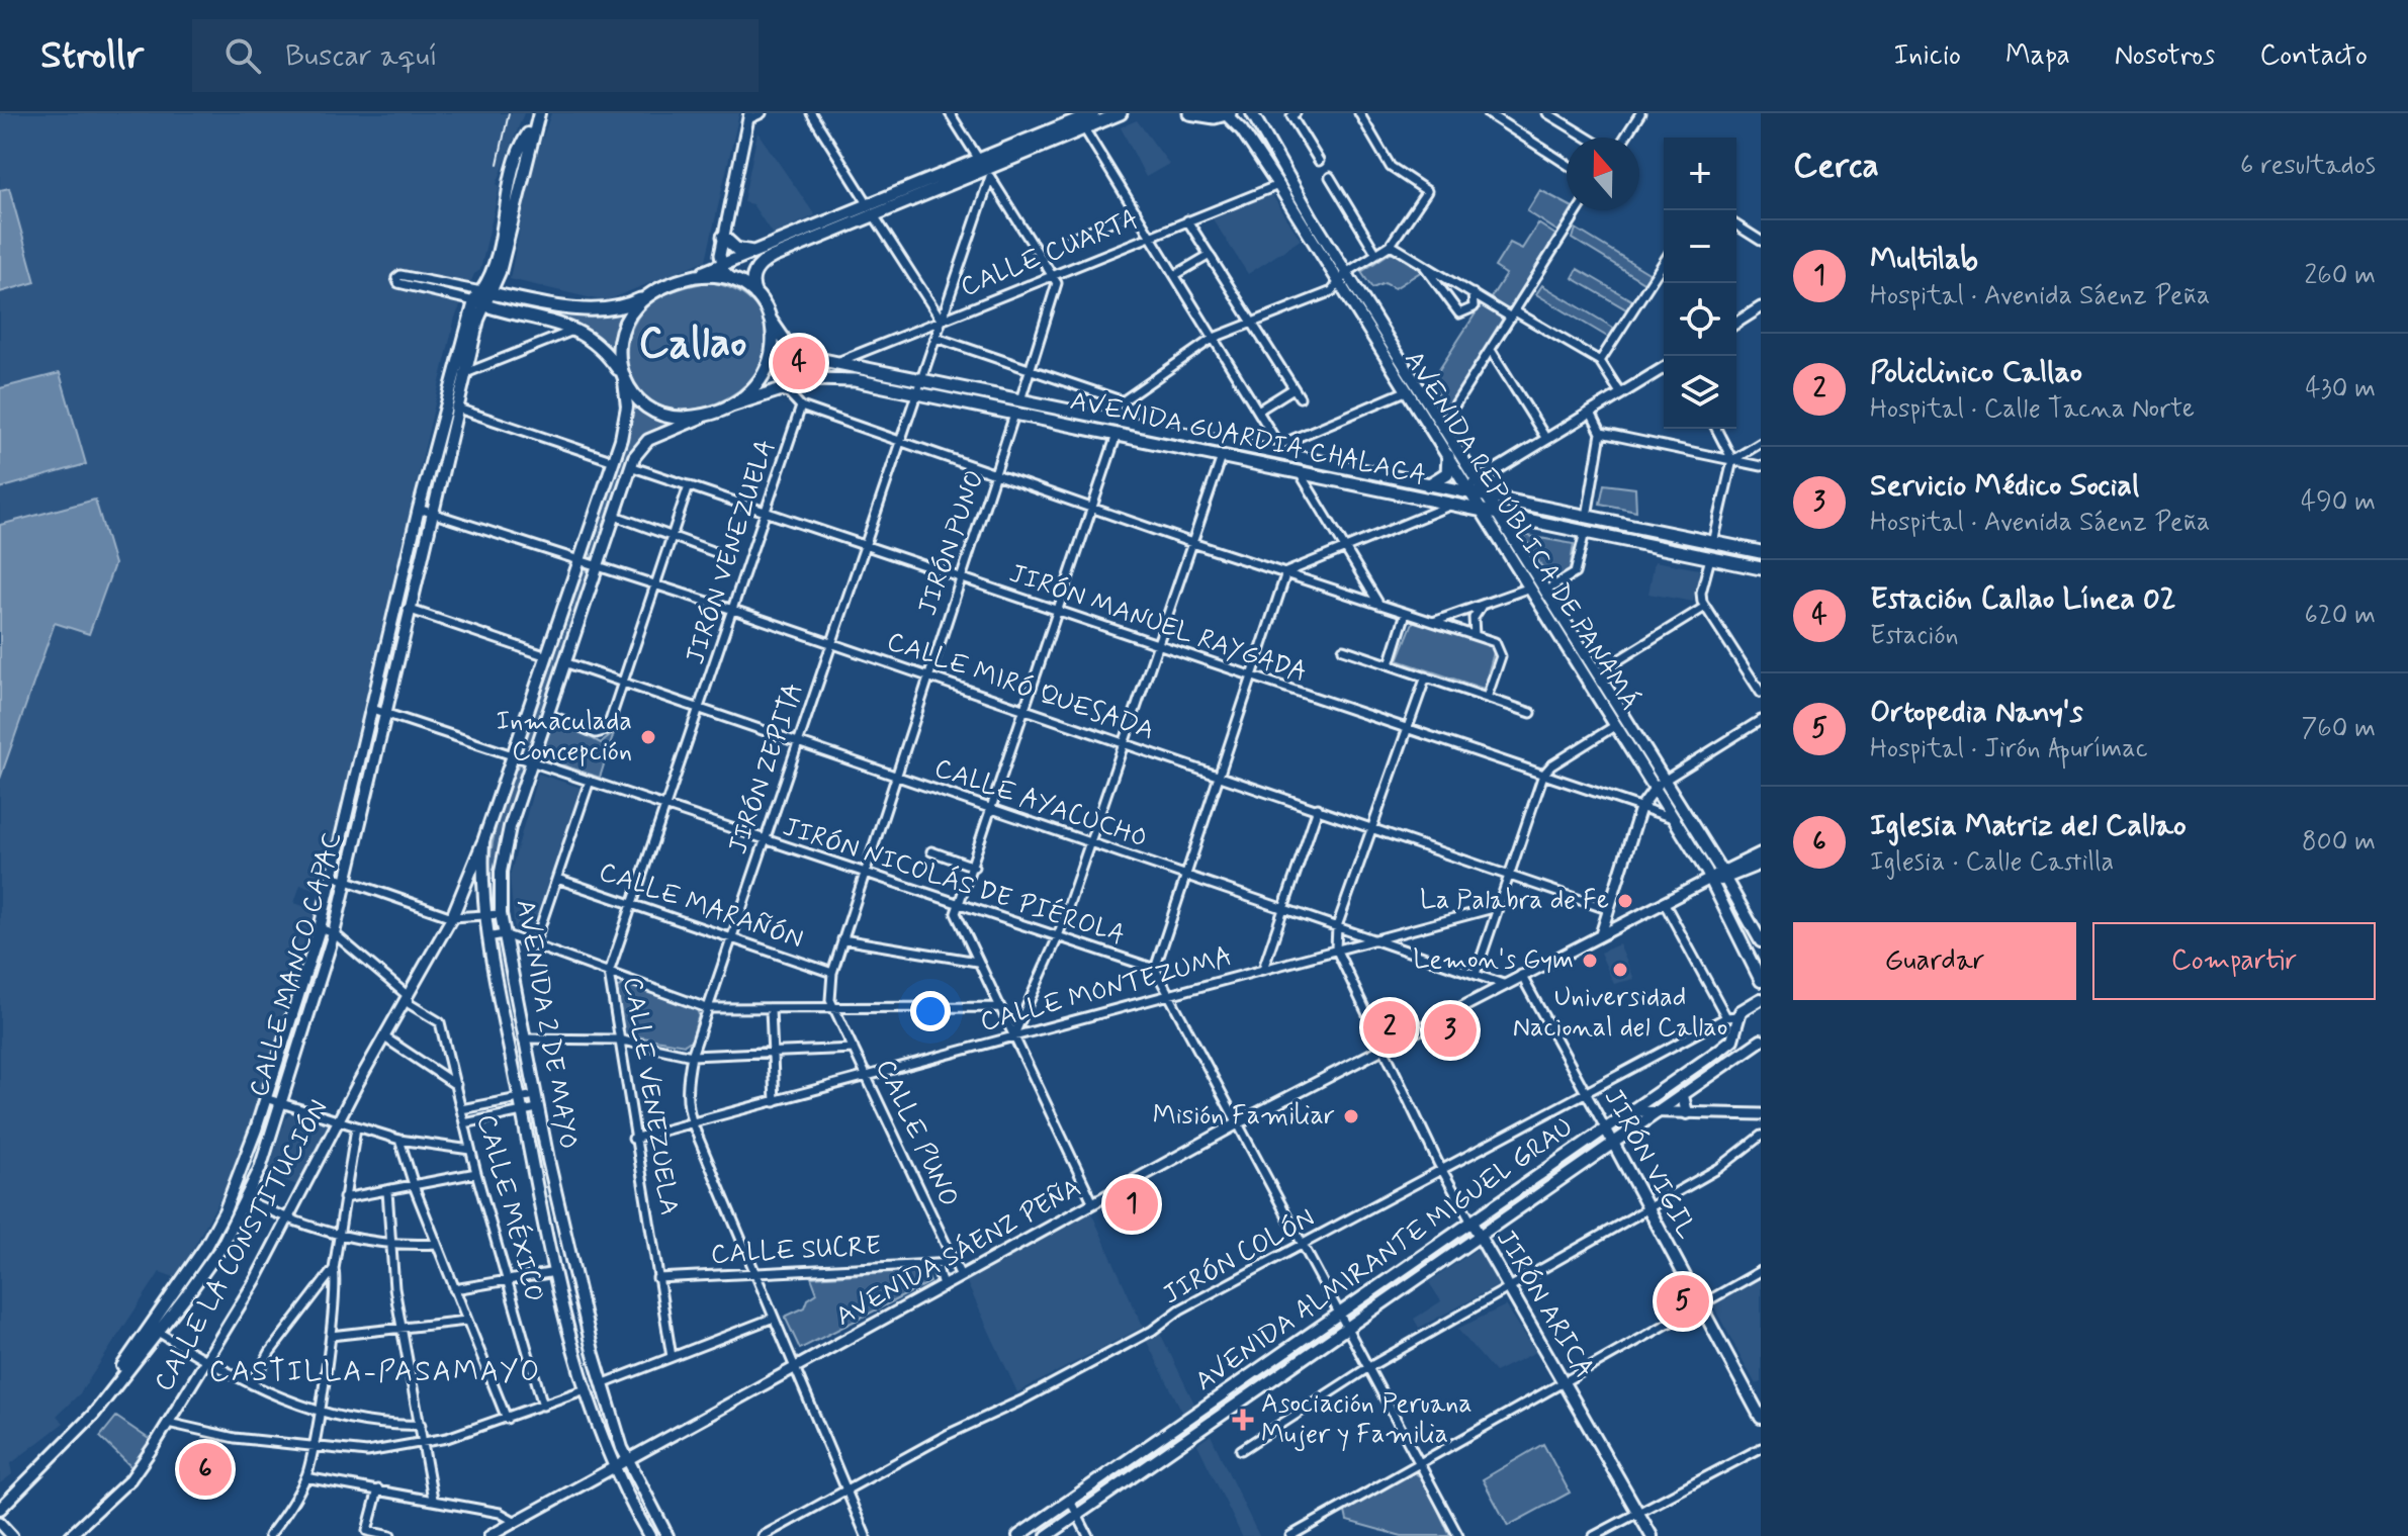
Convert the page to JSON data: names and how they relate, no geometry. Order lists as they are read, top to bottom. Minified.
{"streets":{"main road":["AVENIDA GUARDIA CHALACA","AVENIDA REPÚBLICA DE PANAMÁ","CALLE MANCO CAPAC","AVENIDA 2 DE MAYO","JIRÓN VIGIL","AVENIDA ALMIRANTE MIGUEL GRAU","JIRÓN ARICA"],"street":["CALLE CUARTA","JIRÓN PUNO","JIRÓN VENEZUELA","JIRÓN MANUEL RAYGADA","CALLE MIRÓ QUESADA","JIRÓN ZEPITA","CALLE AYACUCHO","JIRÓN NICOLÁS DE PIÉROLA","CALLE MARAÑÓN","CALLE MONTEZUMA","CALLE VENEZUELA","CALLE PUNO","CALLE MÉXICO","CALLE LA CONSTITUCIÓN","CALLE SUCRE","AVENIDA SÁENZ PEÑA","JIRÓN COLÓN"]},"crossings":[["CALLE CUARTA","AVENIDA GUARDIA CHALACA"],["CALLE CUARTA","AVENIDA REPÚBLICA DE PANAMÁ"],["CALLE CUARTA","JIRÓN ZEPITA"],["AVENIDA GUARDIA CHALACA","AVENIDA REPÚBLICA DE PANAMÁ"],["AVENIDA GUARDIA CHALACA","JIRÓN PUNO"],["AVENIDA GUARDIA CHALACA","JIRÓN ZEPITA"],["AVENIDA GUARDIA CHALACA","AVENIDA 2 DE MAYO"],["AVENIDA REPÚBLICA DE PANAMÁ","JIRÓN MANUEL RAYGADA"],["AVENIDA REPÚBLICA DE PANAMÁ","AVENIDA SÁENZ PEÑA"],["JIRÓN PUNO","JIRÓN MANUEL RAYGADA"],["JIRÓN PUNO","CALLE MIRÓ QUESADA"],["JIRÓN PUNO","CALLE AYACUCHO"],["JIRÓN PUNO","JIRÓN NICOLÁS DE PIÉROLA"],["JIRÓN PUNO","CALLE MARAÑÓN"],["JIRÓN PUNO","CALLE PUNO"],["JIRÓN VENEZUELA","JIRÓN MANUEL RAYGADA"],["JIRÓN VENEZUELA","CALLE MIRÓ QUESADA"],["JIRÓN VENEZUELA","CALLE AYACUCHO"],["JIRÓN VENEZUELA","CALLE VENEZUELA"],["JIRÓN MANUEL RAYGADA","JIRÓN ZEPITA"],["JIRÓN MANUEL RAYGADA","AVENIDA 2 DE MAYO"],["CALLE MIRÓ QUESADA","JIRÓN ZEPITA"],["CALLE MIRÓ QUESADA","CALLE MANCO CAPAC"],["CALLE MIRÓ QUESADA","AVENIDA 2 DE MAYO"],["JIRÓN ZEPITA","CALLE AYACUCHO"],["JIRÓN ZEPITA","JIRÓN NICOLÁS DE PIÉROLA"],["JIRÓN ZEPITA","CALLE MARAÑÓN"],["JIRÓN ZEPITA","CALLE MONTEZUMA"],["JIRÓN ZEPITA","CALLE SUCRE"],["JIRÓN ZEPITA","AVENIDA SÁENZ PEÑA"],["JIRÓN ZEPITA","JIRÓN COLÓN"],["CALLE AYACUCHO","CALLE MONTEZUMA"],["CALLE AYACUCHO","AVENIDA 2 DE MAYO"],["CALLE AYACUCHO","CALLE VENEZUELA"],["CALLE AYACUCHO","AVENIDA SÁENZ PEÑA"],["JIRÓN NICOLÁS DE PIÉROLA","CALLE MANCO CAPAC"],["JIRÓN NICOLÁS DE PIÉROLA","AVENIDA 2 DE MAYO"],["JIRÓN NICOLÁS DE PIÉROLA","CALLE VENEZUELA"],["CALLE MARAÑÓN","CALLE VENEZUELA"],["CALLE MONTEZUMA","CALLE VENEZUELA"],["CALLE MONTEZUMA","CALLE PUNO"],["CALLE MONTEZUMA","JIRÓN ARICA"],["AVENIDA 2 DE MAYO","AVENIDA SÁENZ PEÑA"],["CALLE VENEZUELA","CALLE SUCRE"],["CALLE PUNO","CALLE SUCRE"],["CALLE PUNO","AVENIDA SÁENZ PEÑA"],["JIRÓN VIGIL","AVENIDA SÁENZ PEÑA"],["JIRÓN VIGIL","AVENIDA ALMIRANTE MIGUEL GRAU"],["JIRÓN VIGIL","JIRÓN COLÓN"],["CALLE MÉXICO","CALLE LA CONSTITUCIÓN"],["AVENIDA SÁENZ PEÑA","JIRÓN ARICA"],["AVENIDA ALMIRANTE MIGUEL GRAU","JIRÓN ARICA"],["JIRÓN COLÓN","JIRÓN ARICA"]],"districts":["Callao","CASTILLA-PASAMAYO"],"places":{"other":["Inmaculada Concepción","La Palabra de Fe","Lemon's Gym","Universidad Nacional del Callao","Misión Familiar"],"health":["Asociación Peruana Mujer y Familia"]},"north":"top","page":{"header":"Strollr","search":"Buscar aquí","nav":["Inicio","Mapa","Nosotros","Contacto"],"heading":["Cerca","6 resultados"],"map_buttons":["+","−"],"list":[{"mark":"1","name":"Multilab","note":"Hospital · Avenida Sáenz Peña","value":"260 m"},{"mark":"2","name":"Policlinico Callao","note":"Hospital · Calle Tacna Norte","value":"430 m"},{"mark":"3","name":"Servicio Médico Social","note":"Hospital · Avenida Sáenz Peña","value":"490 m"},{"mark":"4","name":"Estación Callao Línea 02","note":"Estación","value":"620 m"},{"mark":"5","name":"Ortopedia Nany's","note":"Hospital · Jirón Apurímac","value":"760 m"},{"mark":"6","name":"Iglesia Matriz del Callao","note":"Iglesia · Calle Castilla","value":"800 m"}],"pins":["4","2","3","1","5","6"],"buttons":["Guardar","Compartir"]}}
